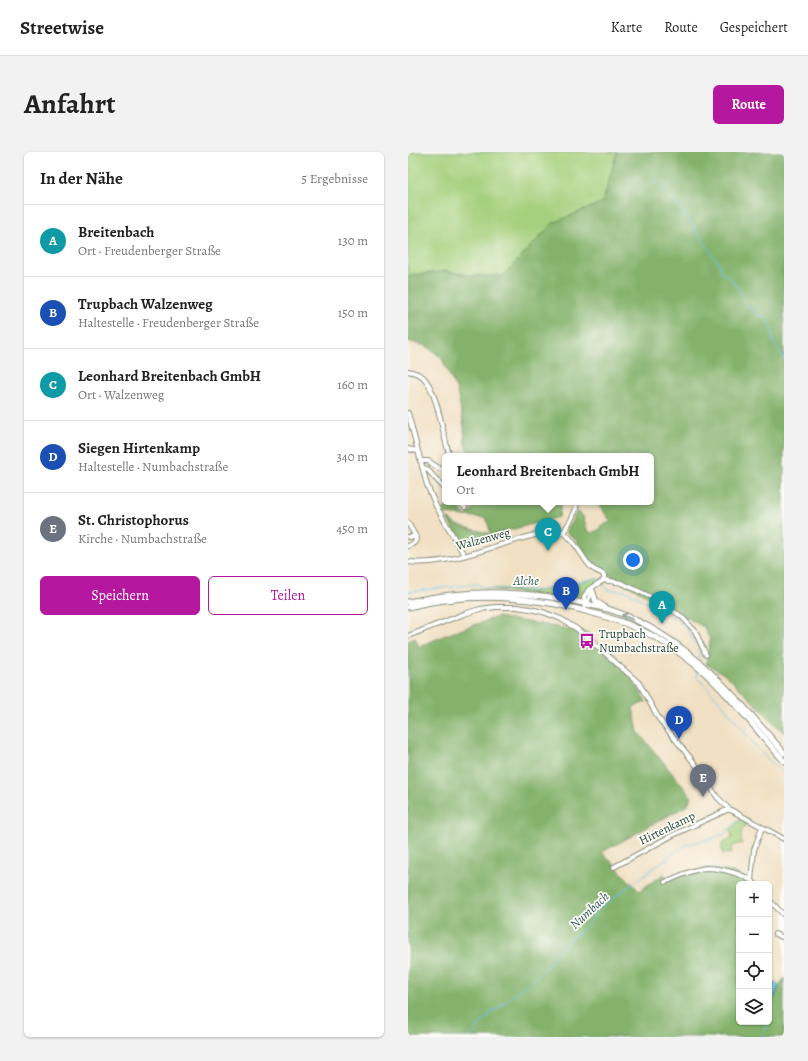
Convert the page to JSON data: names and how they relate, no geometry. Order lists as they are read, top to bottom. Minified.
{"streets":{"street":["Walzenweg","Hirtenkamp"]},"water":["Alche","Numbach"],"places":{"bus stop":["Trupbach Numbachstraße"]},"page":{"header":"Streetwise","nav":["Karte","Route","Gespeichert"],"title":"Anfahrt","buttons":["Route",["Speichern","Teilen"]],"heading":["In der Nähe","5 Ergebnisse"],"list":[{"mark":"A","name":"Breitenbach","note":"Ort · Freudenberger Straße","value":"130 m"},{"mark":"B","name":"Trupbach Walzenweg","note":"Haltestelle · Freudenberger Straße","value":"150 m"},{"mark":"C","name":"Leonhard Breitenbach GmbH","note":"Ort · Walzenweg","value":"160 m"},{"mark":"D","name":"Siegen Hirtenkamp","note":"Haltestelle · Numbachstraße","value":"340 m"},{"mark":"E","name":"St. Christophorus","note":"Kirche · Numbachstraße","value":"450 m"}],"popup":["Leonhard Breitenbach GmbH","Ort"],"pins":["C","B","A","D","E"],"map_buttons":["+","−"]}}
